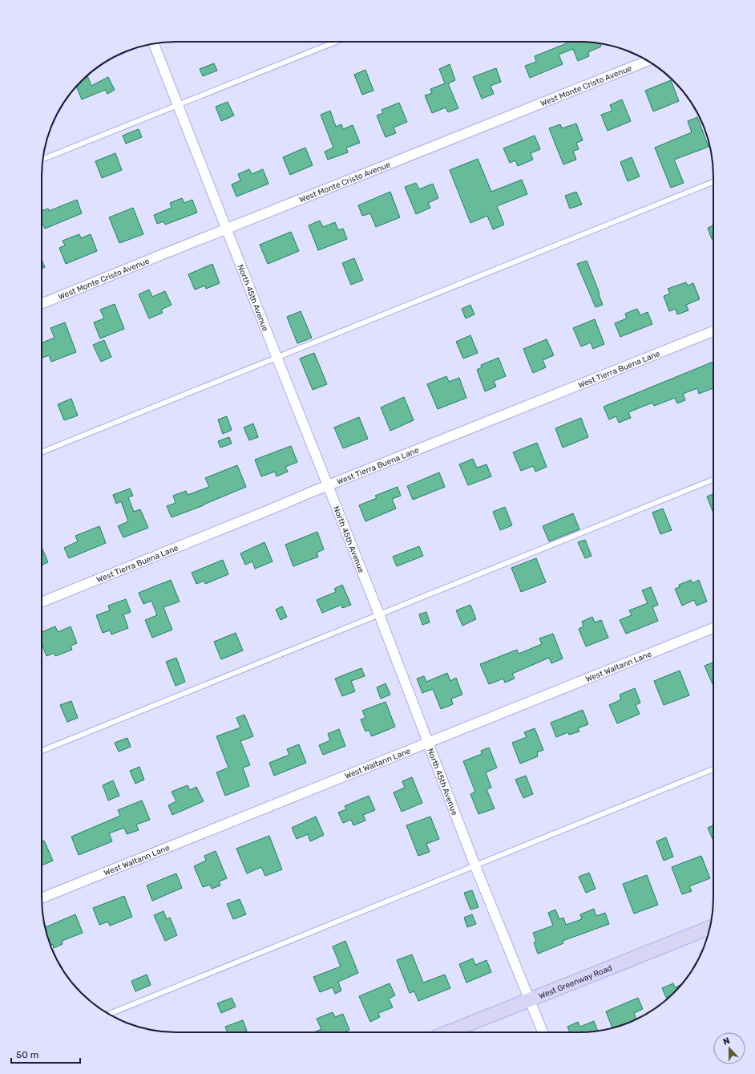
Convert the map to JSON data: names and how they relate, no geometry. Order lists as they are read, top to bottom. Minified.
{"streets":{"main road":["West Greenway Road"],"street":["West Monte Cristo Avenue","North 45th Avenue","West Tierra Buena Lane","West Waltann Lane"]},"crossings":[["West Monte Cristo Avenue","North 45th Avenue"],["North 45th Avenue","West Tierra Buena Lane"],["North 45th Avenue","West Waltann Lane"],["North 45th Avenue","West Greenway Road"]],"scale_bar":"50 m","north":"top"}
